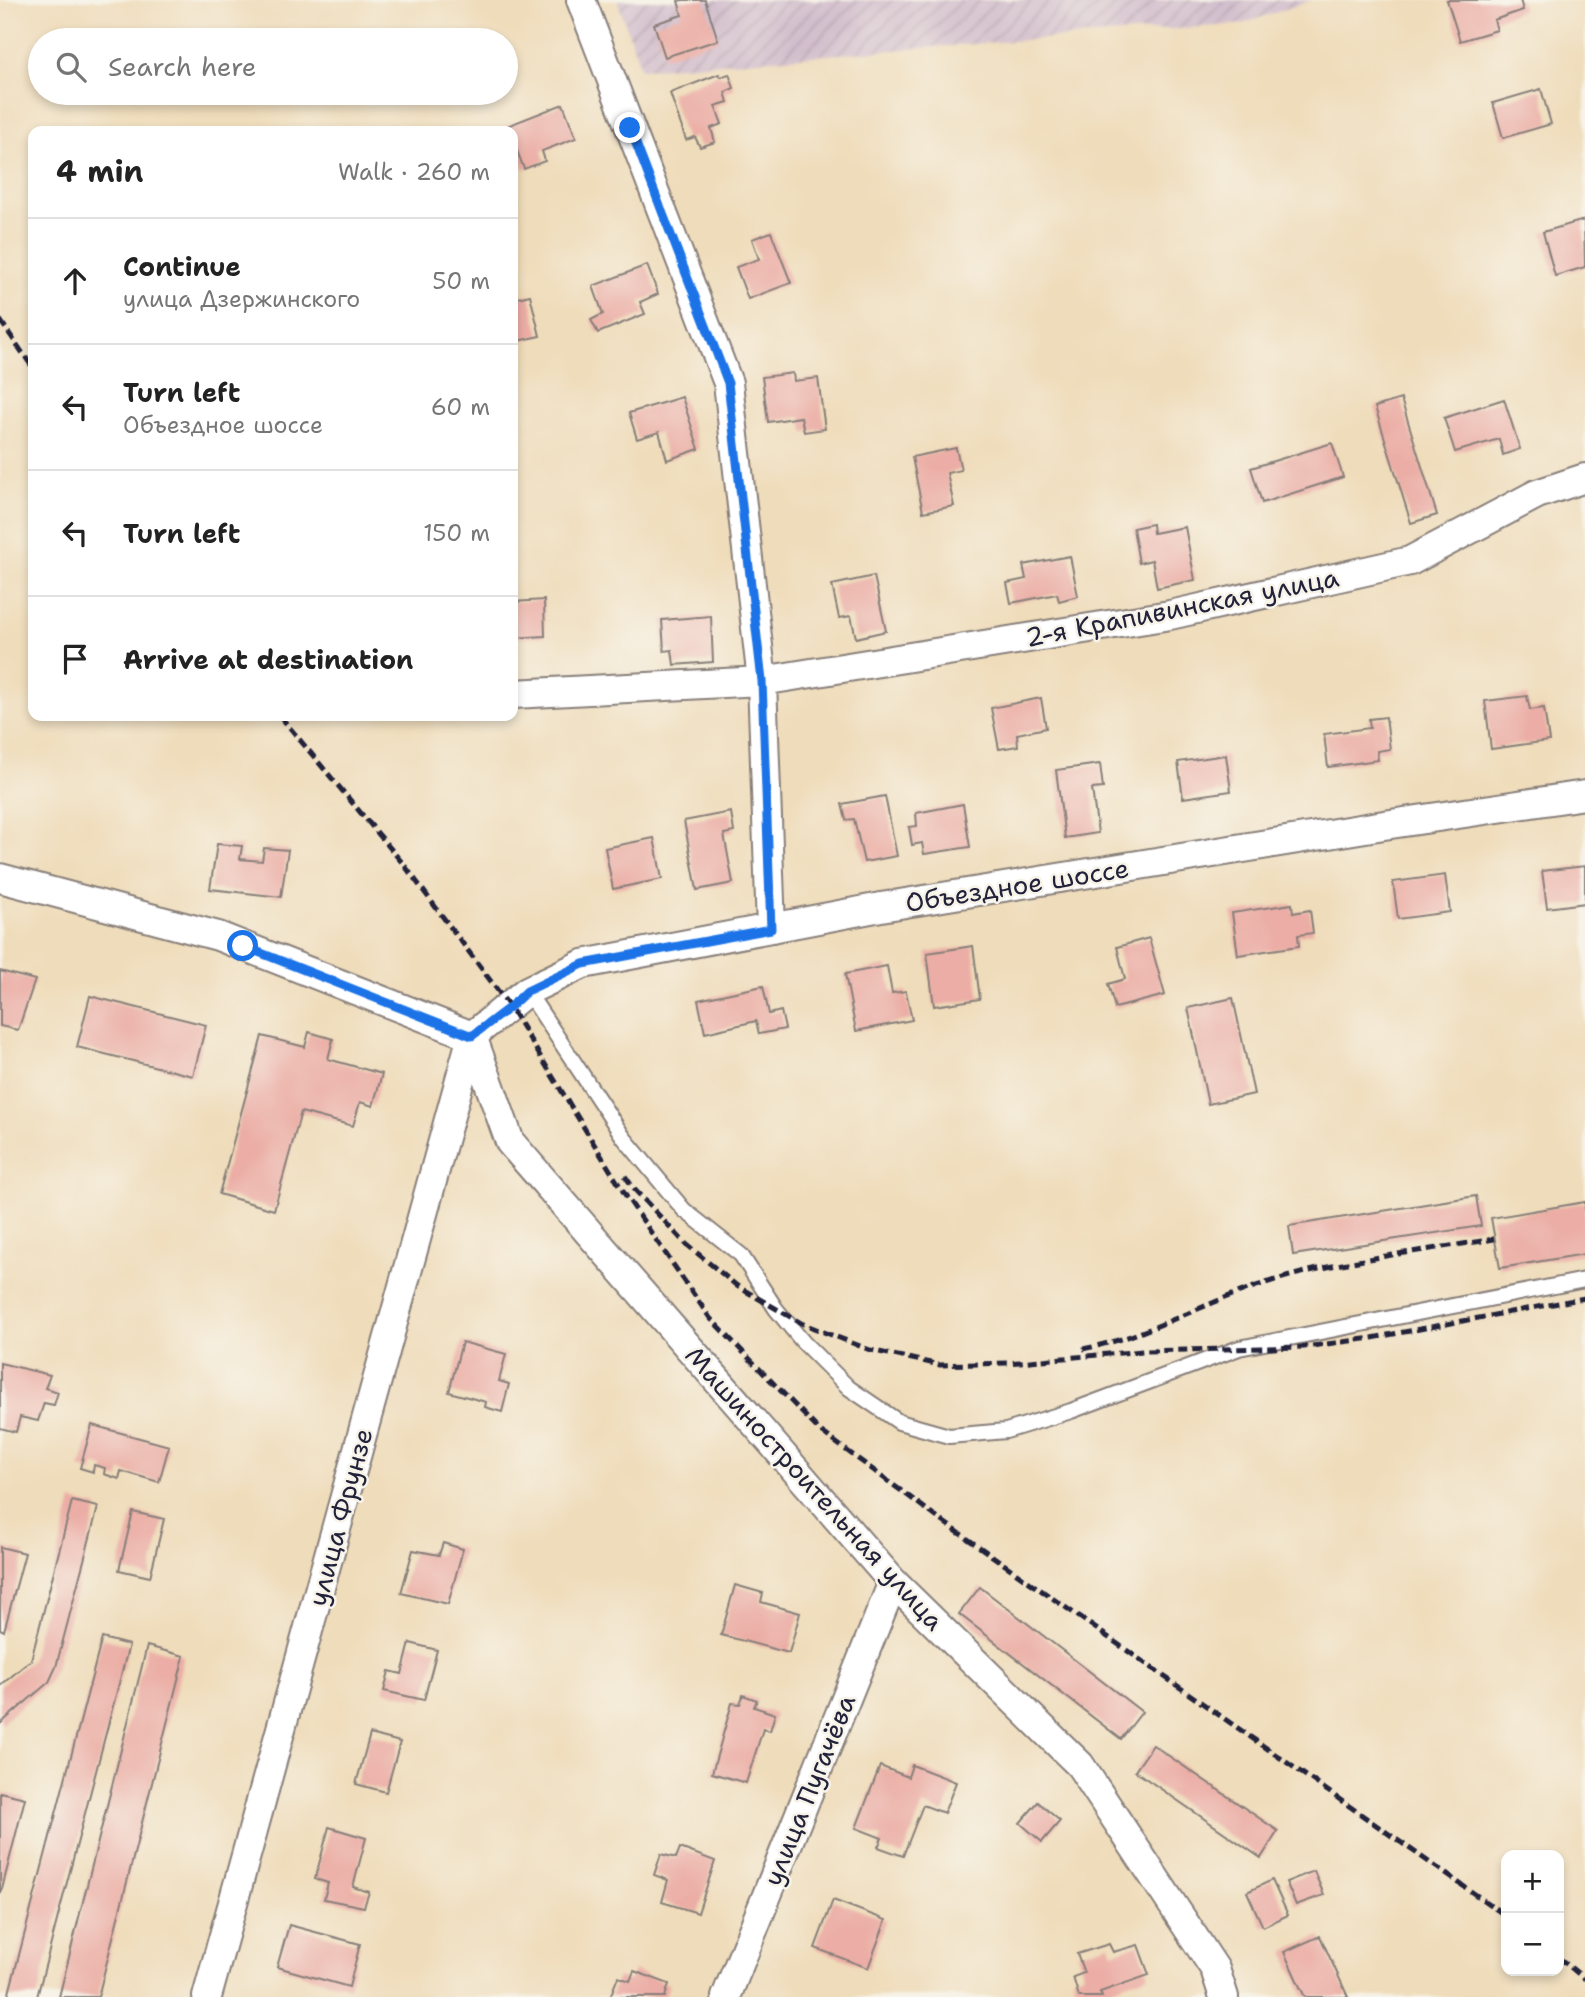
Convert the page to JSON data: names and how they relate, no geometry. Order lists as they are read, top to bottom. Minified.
{"streets":{"street":["2-я Крапивинская улица","Объездное шоссе","Машиностроительная улица","улица Фрунзе","улица Пугачёва"]},"crossings":[["Объездное шоссе","Машиностроительная улица"],["Объездное шоссе","улица Фрунзе"],["Машиностроительная улица","улица Фрунзе"],["Машиностроительная улица","улица Пугачёва"]],"page":{"search":"Search here","heading":["4 min","Walk · 260 m"],"list":[["Continue","улица Дзержинского","50 m"],["Turn left","Объездное шоссе","60 m"],["Turn left","150 m"],"Arrive at destination"],"map_buttons":["+","−"]}}
